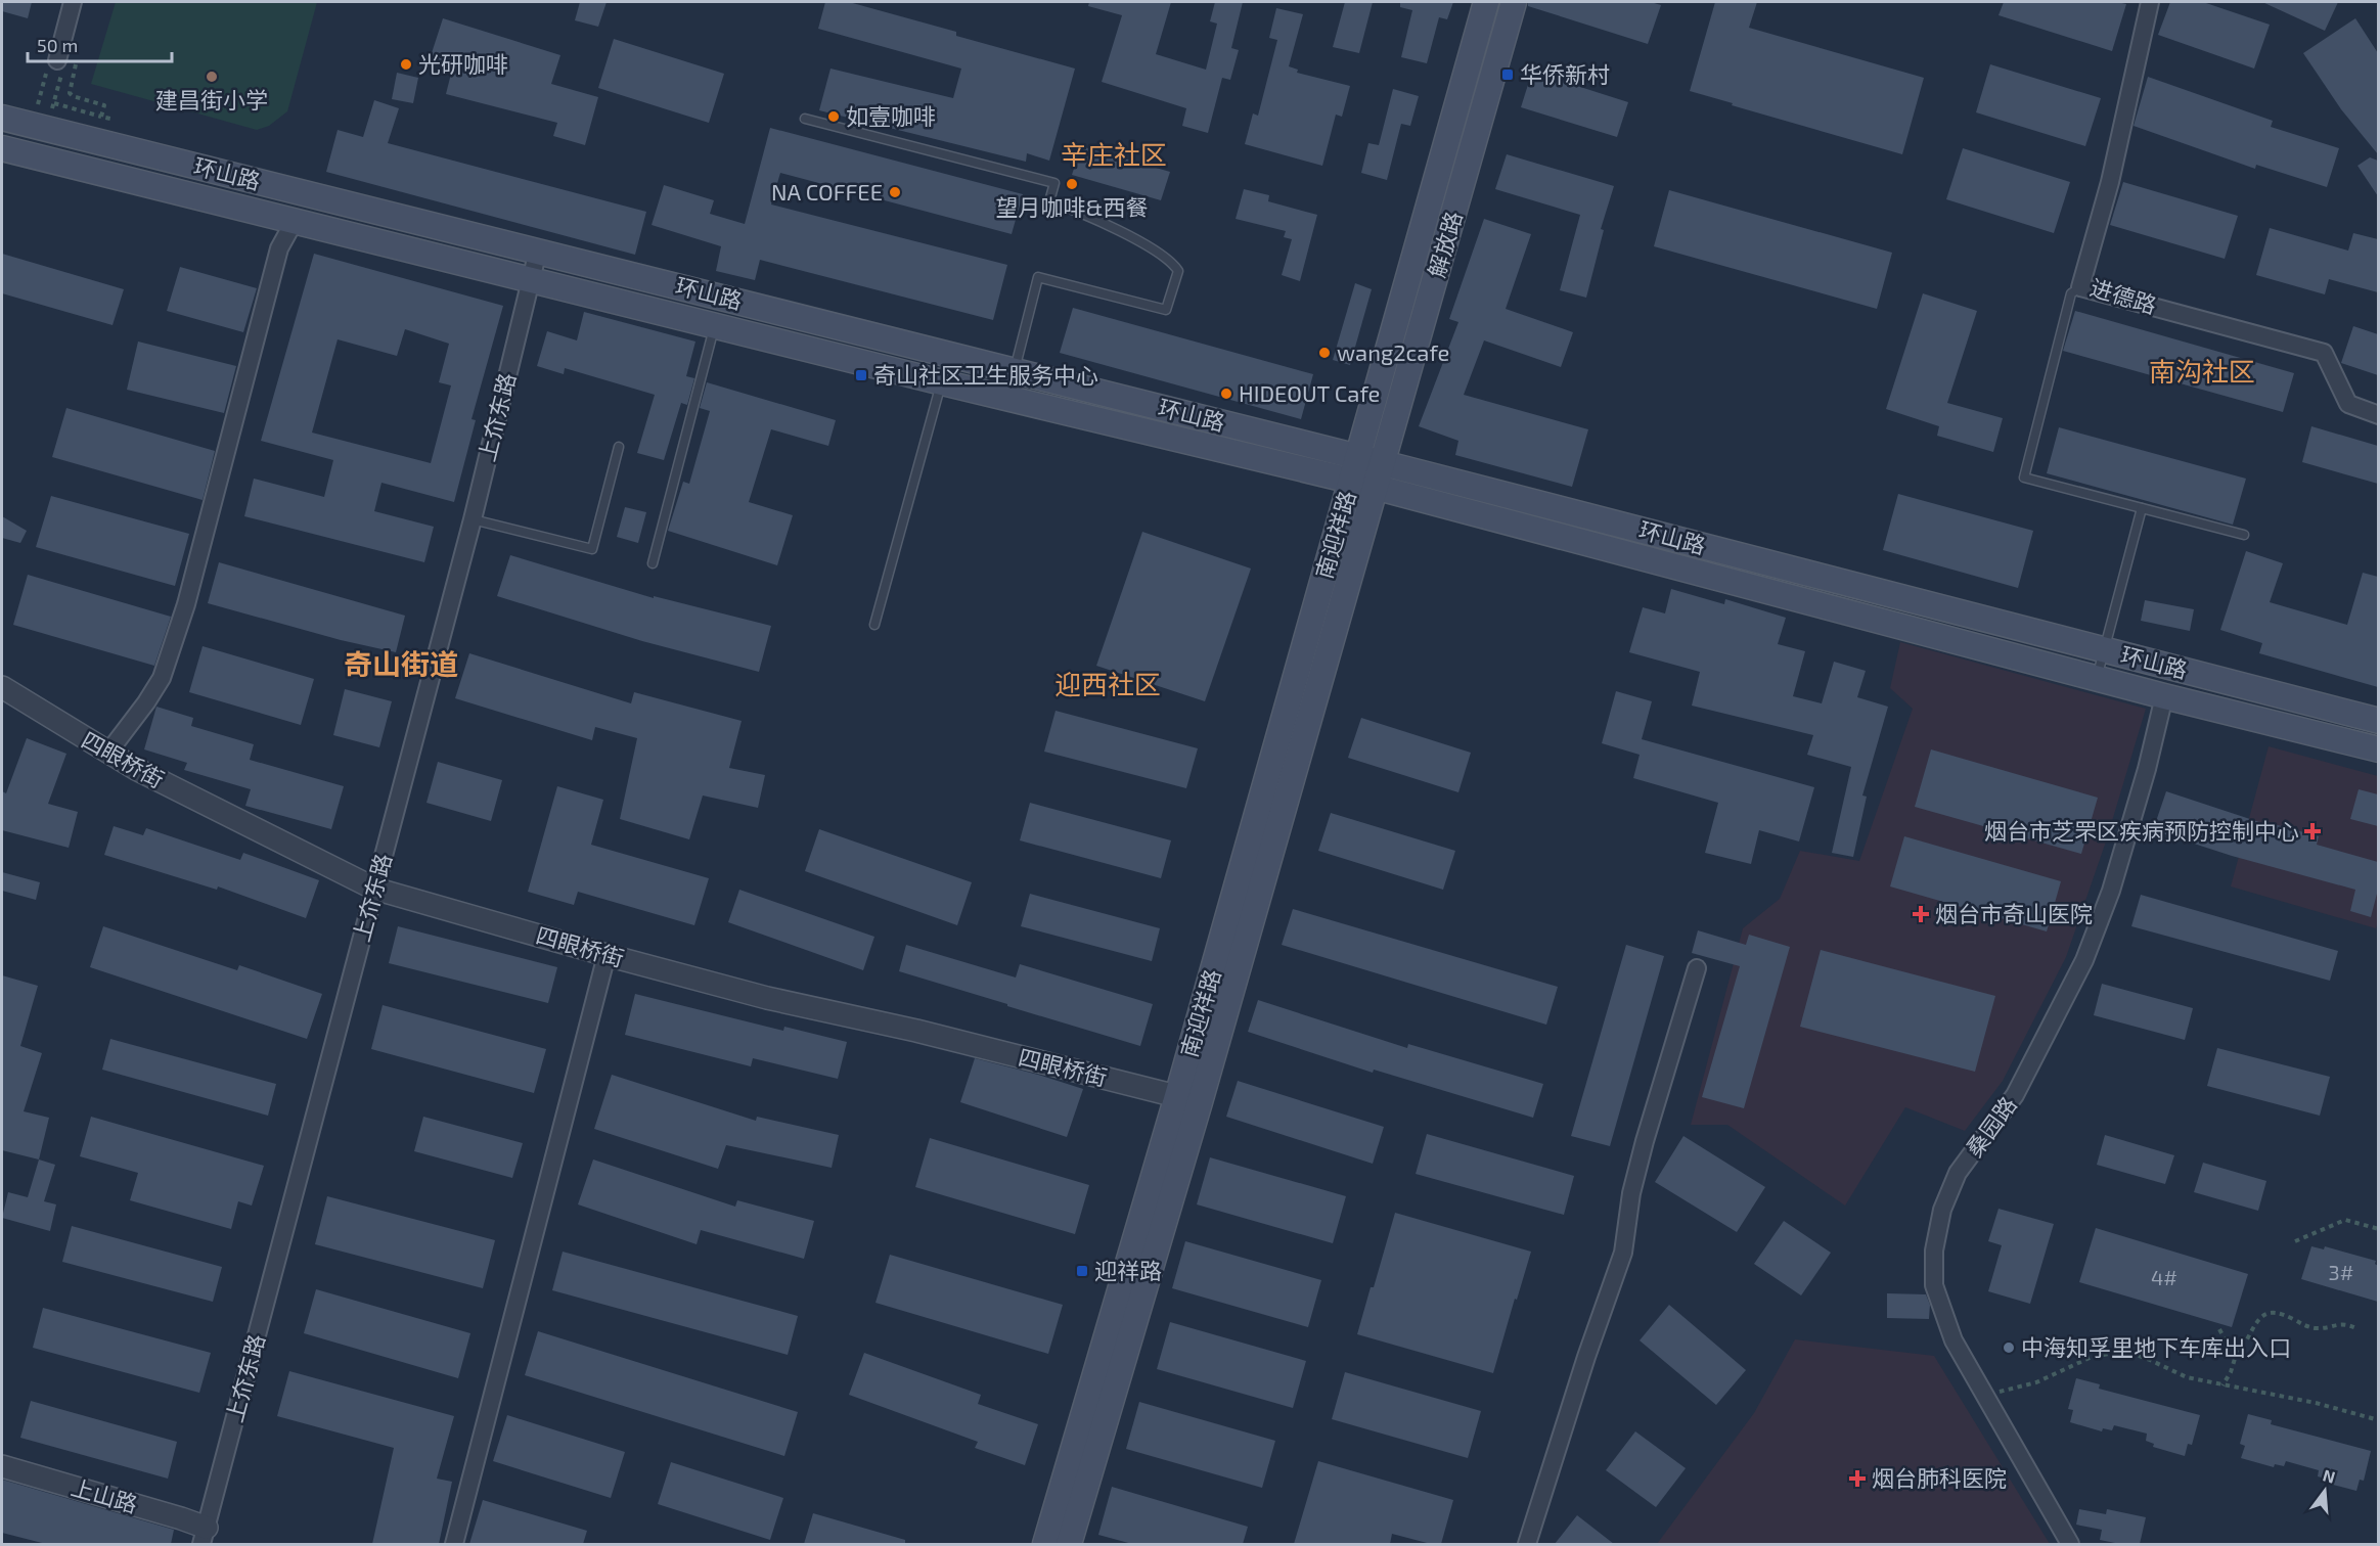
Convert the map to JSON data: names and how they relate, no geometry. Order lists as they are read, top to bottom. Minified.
{"streets":{"main road":["环山路","解放路","南迎祥路"],"street":["进德路","上夼东路","四眼桥街","桑园路","上山路"]},"crossings":[["环山路","解放路"],["环山路","上夼东路"],["环山路","南迎祥路"],["环山路","桑园路"],["解放路","南迎祥路"],["上夼东路","四眼桥街"],["上夼东路","上山路"],["南迎祥路","四眼桥街"]],"districts":["辛庄社区","南沟社区","奇山街道","迎西社区"],"places":{"other":["光研咖啡","建昌街小学","如壹咖啡","望月咖啡&西餐","NA COFFEE","wang2cafe","HIDEOUT Cafe","中海知孚里地下车库出入口"],"transit":["华侨新村","奇山社区卫生服务中心","迎祥路"],"health":["烟台市芝罘区疾病预防控制中心","烟台市奇山医院","烟台肺科医院"]},"house_numbers":["3#","4#"],"scale_bar":"50 m","north":"top"}
